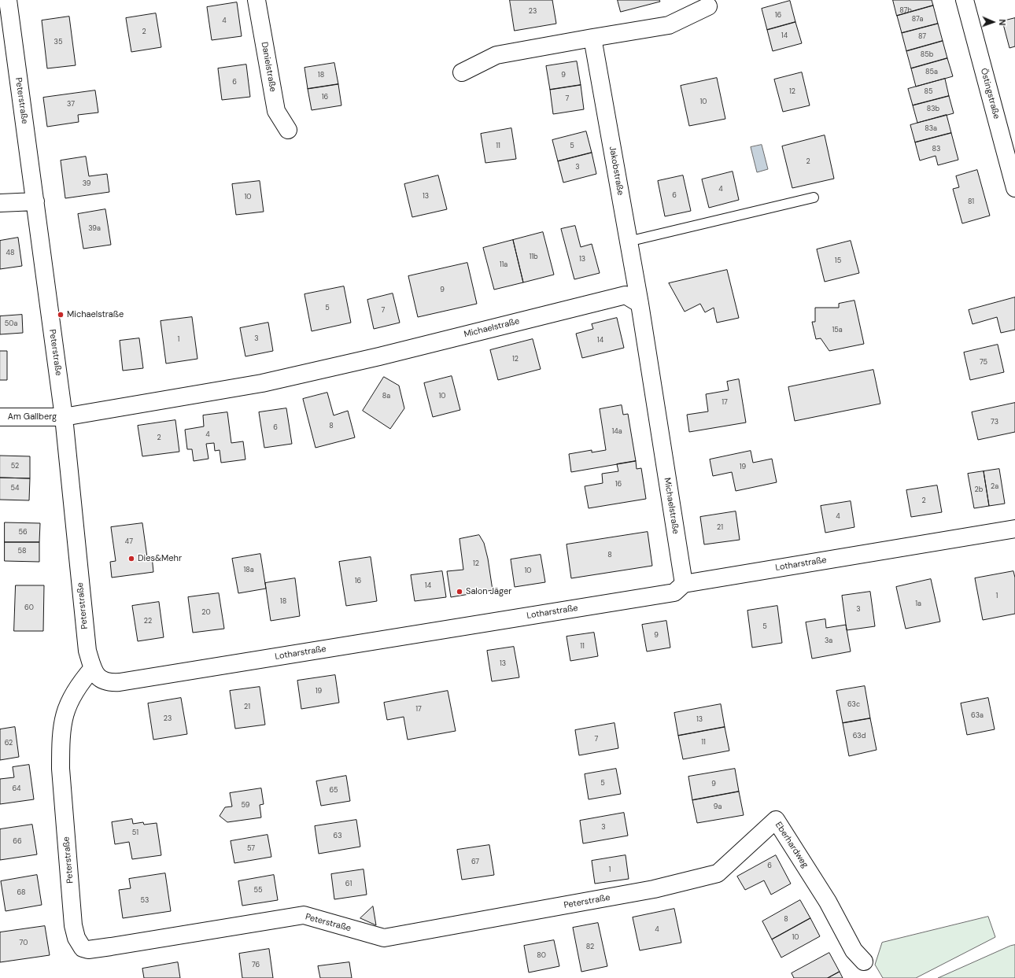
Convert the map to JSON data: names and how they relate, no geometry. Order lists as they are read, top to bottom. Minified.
{"streets":{"street":["Danielstraße","Östingstraße","Peterstraße","Jakobstraße","Michaelstraße","Am Gallberg","Lotharstraße","Eberhardweg"]},"crossings":[["Peterstraße","Michaelstraße"],["Peterstraße","Am Gallberg"],["Peterstraße","Lotharstraße"],["Peterstraße","Eberhardweg"],["Jakobstraße","Michaelstraße"],["Michaelstraße","Am Gallberg"],["Michaelstraße","Lotharstraße"]],"places":["Michaelstraße","Dies&Mehr","Salon Jäger"],"house_numbers":["87b","23","16","87a","4","2","14","87","35","85b","85a","18","9","6","12","85","16","7","10","37","83b","83a","11","5","83","2","3","39","4","6","13","10","81","39a","48","11b","13","15","11a","9","5","7","50a","15a","3","1","14","12","75","8a","10","17","73","8","6","14a","4","2","52","19","16","2a","54","2b","2","4","21","56","47","58","8","12","18a","10","16","14","1","18","1a","60","3","20","22","5","9","3a","11","13","19","63c","21","17","63a","23","13","63d","7","11","62","5","9","64","65","59","9a","3","51","63","66","57","67","6","1","61","55","68","53","8","4","10","70","82","80","76"],"north":"right"}
